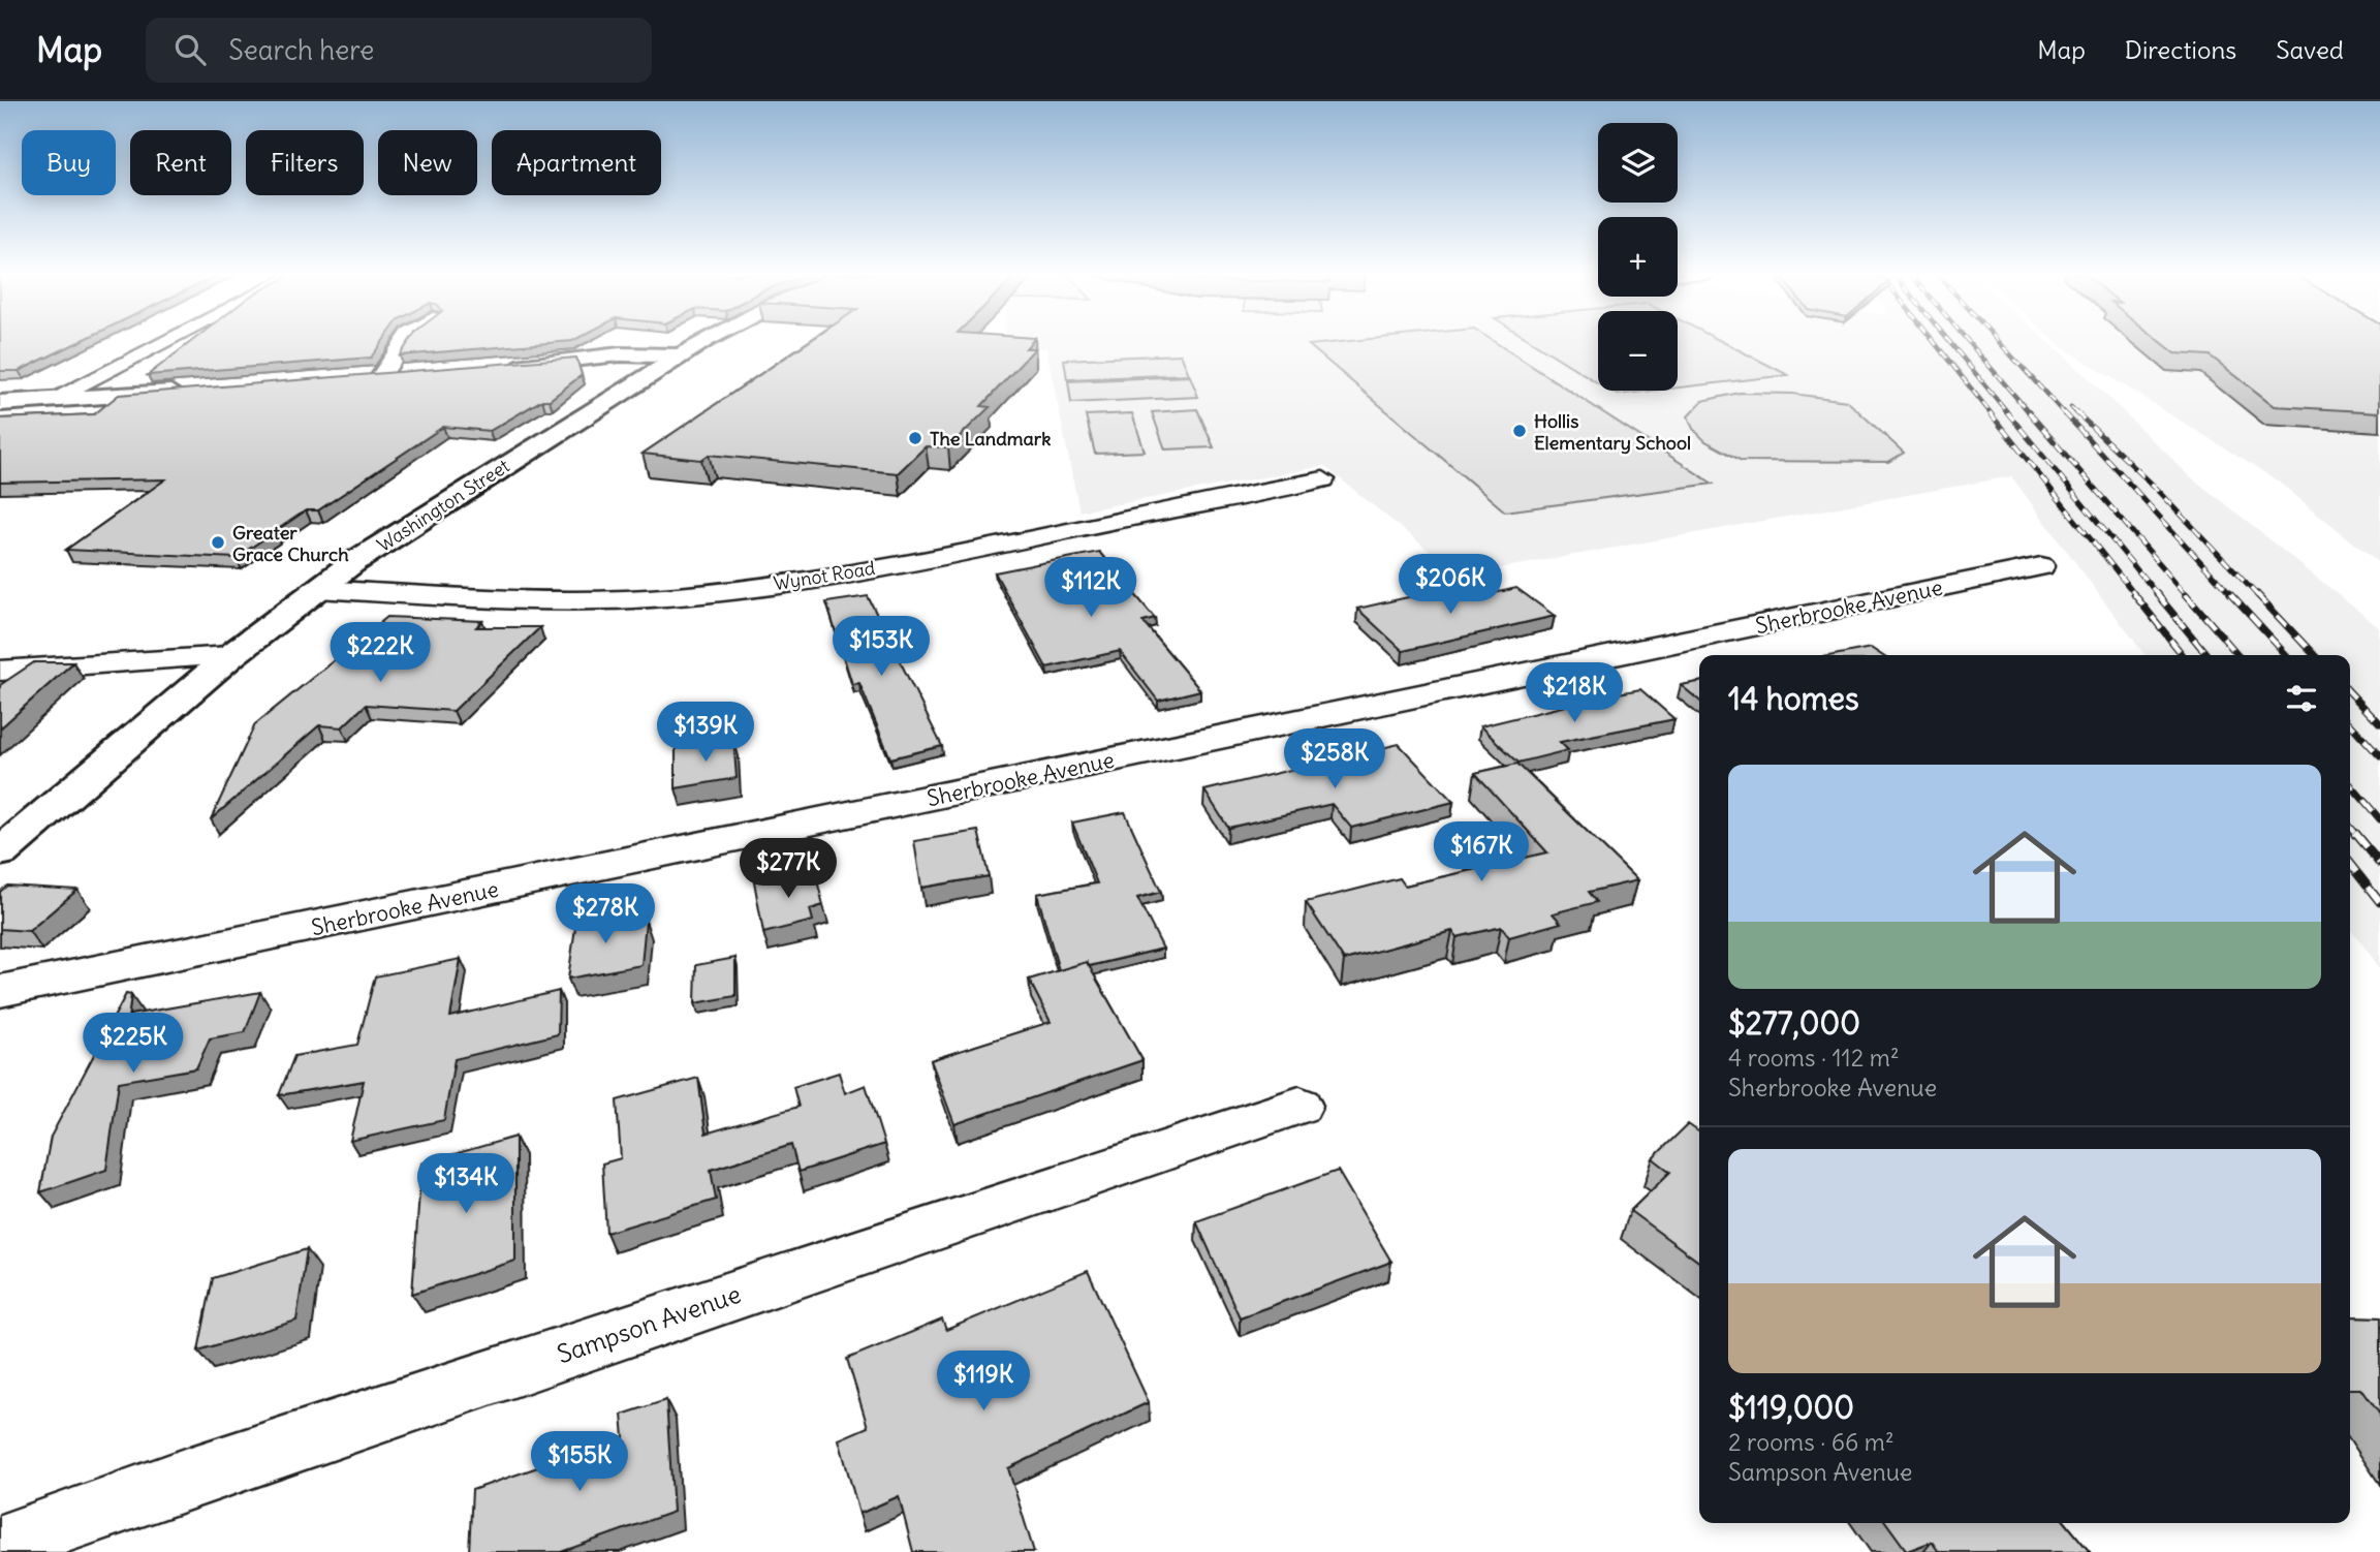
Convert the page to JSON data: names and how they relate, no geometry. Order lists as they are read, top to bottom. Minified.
{"streets":{"main road":["Washington Street"],"street":["Wynot Road","Sherbrooke Avenue","Sampson Avenue"]},"crossings":[["Washington Street","Wynot Road"]],"places":["Hollis Elementary School","The Landmark","Greater Grace Church"],"page":{"header":"Map","search":"Search here","nav":["Map","Directions","Saved"],"map_buttons":["+","−"],"chip":["Buy","Rent","Filters","New","Apartment"],"price":["$206K","$112K","$153K","$222K","$218K","$139K","$258K","$167K","$277K","$278K","$225K","$134K","$119K","$155K"],"heading":"14 homes","list":[{"name":"$277,000","note":"4 rooms · 112 m² · Sherbrooke Avenue"},{"name":"$119,000","note":"2 rooms · 66 m² · Sampson Avenue"}]}}
